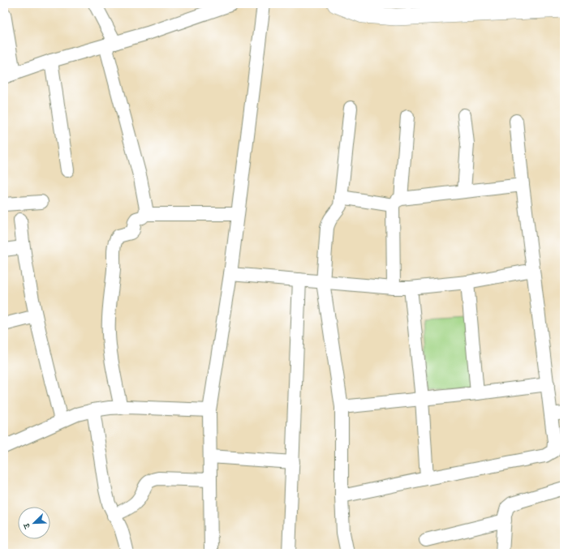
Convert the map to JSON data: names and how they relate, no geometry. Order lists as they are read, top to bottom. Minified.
{"north":"bottom left"}
